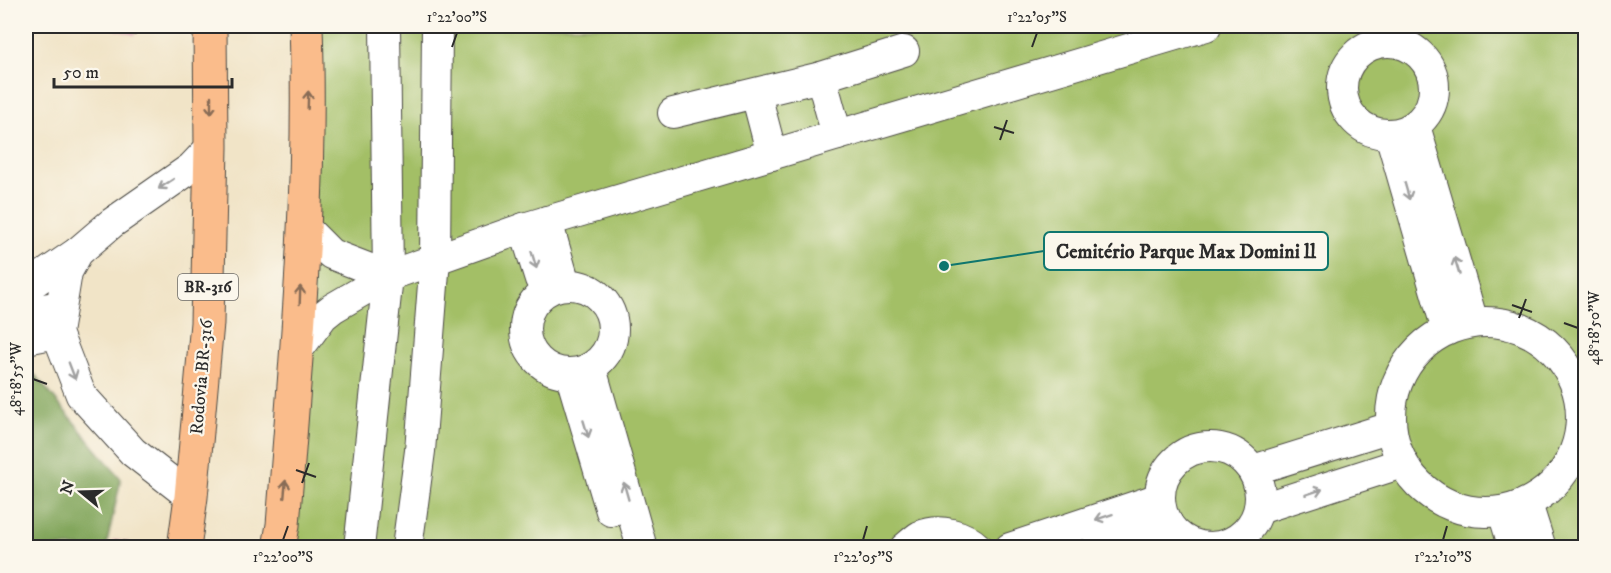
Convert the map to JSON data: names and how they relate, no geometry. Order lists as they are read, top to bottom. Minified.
{"streets":{"highway":["BR-316","Rodovia BR-316"]},"places":["Cemitério Parque Max Domini ll"],"scale_bar":"50 m","north":"left","coordinates":["1°22'00\"S","1°22'05\"S","48°18'50\"W","48°18'55\"W","1°22'10\"S"]}
